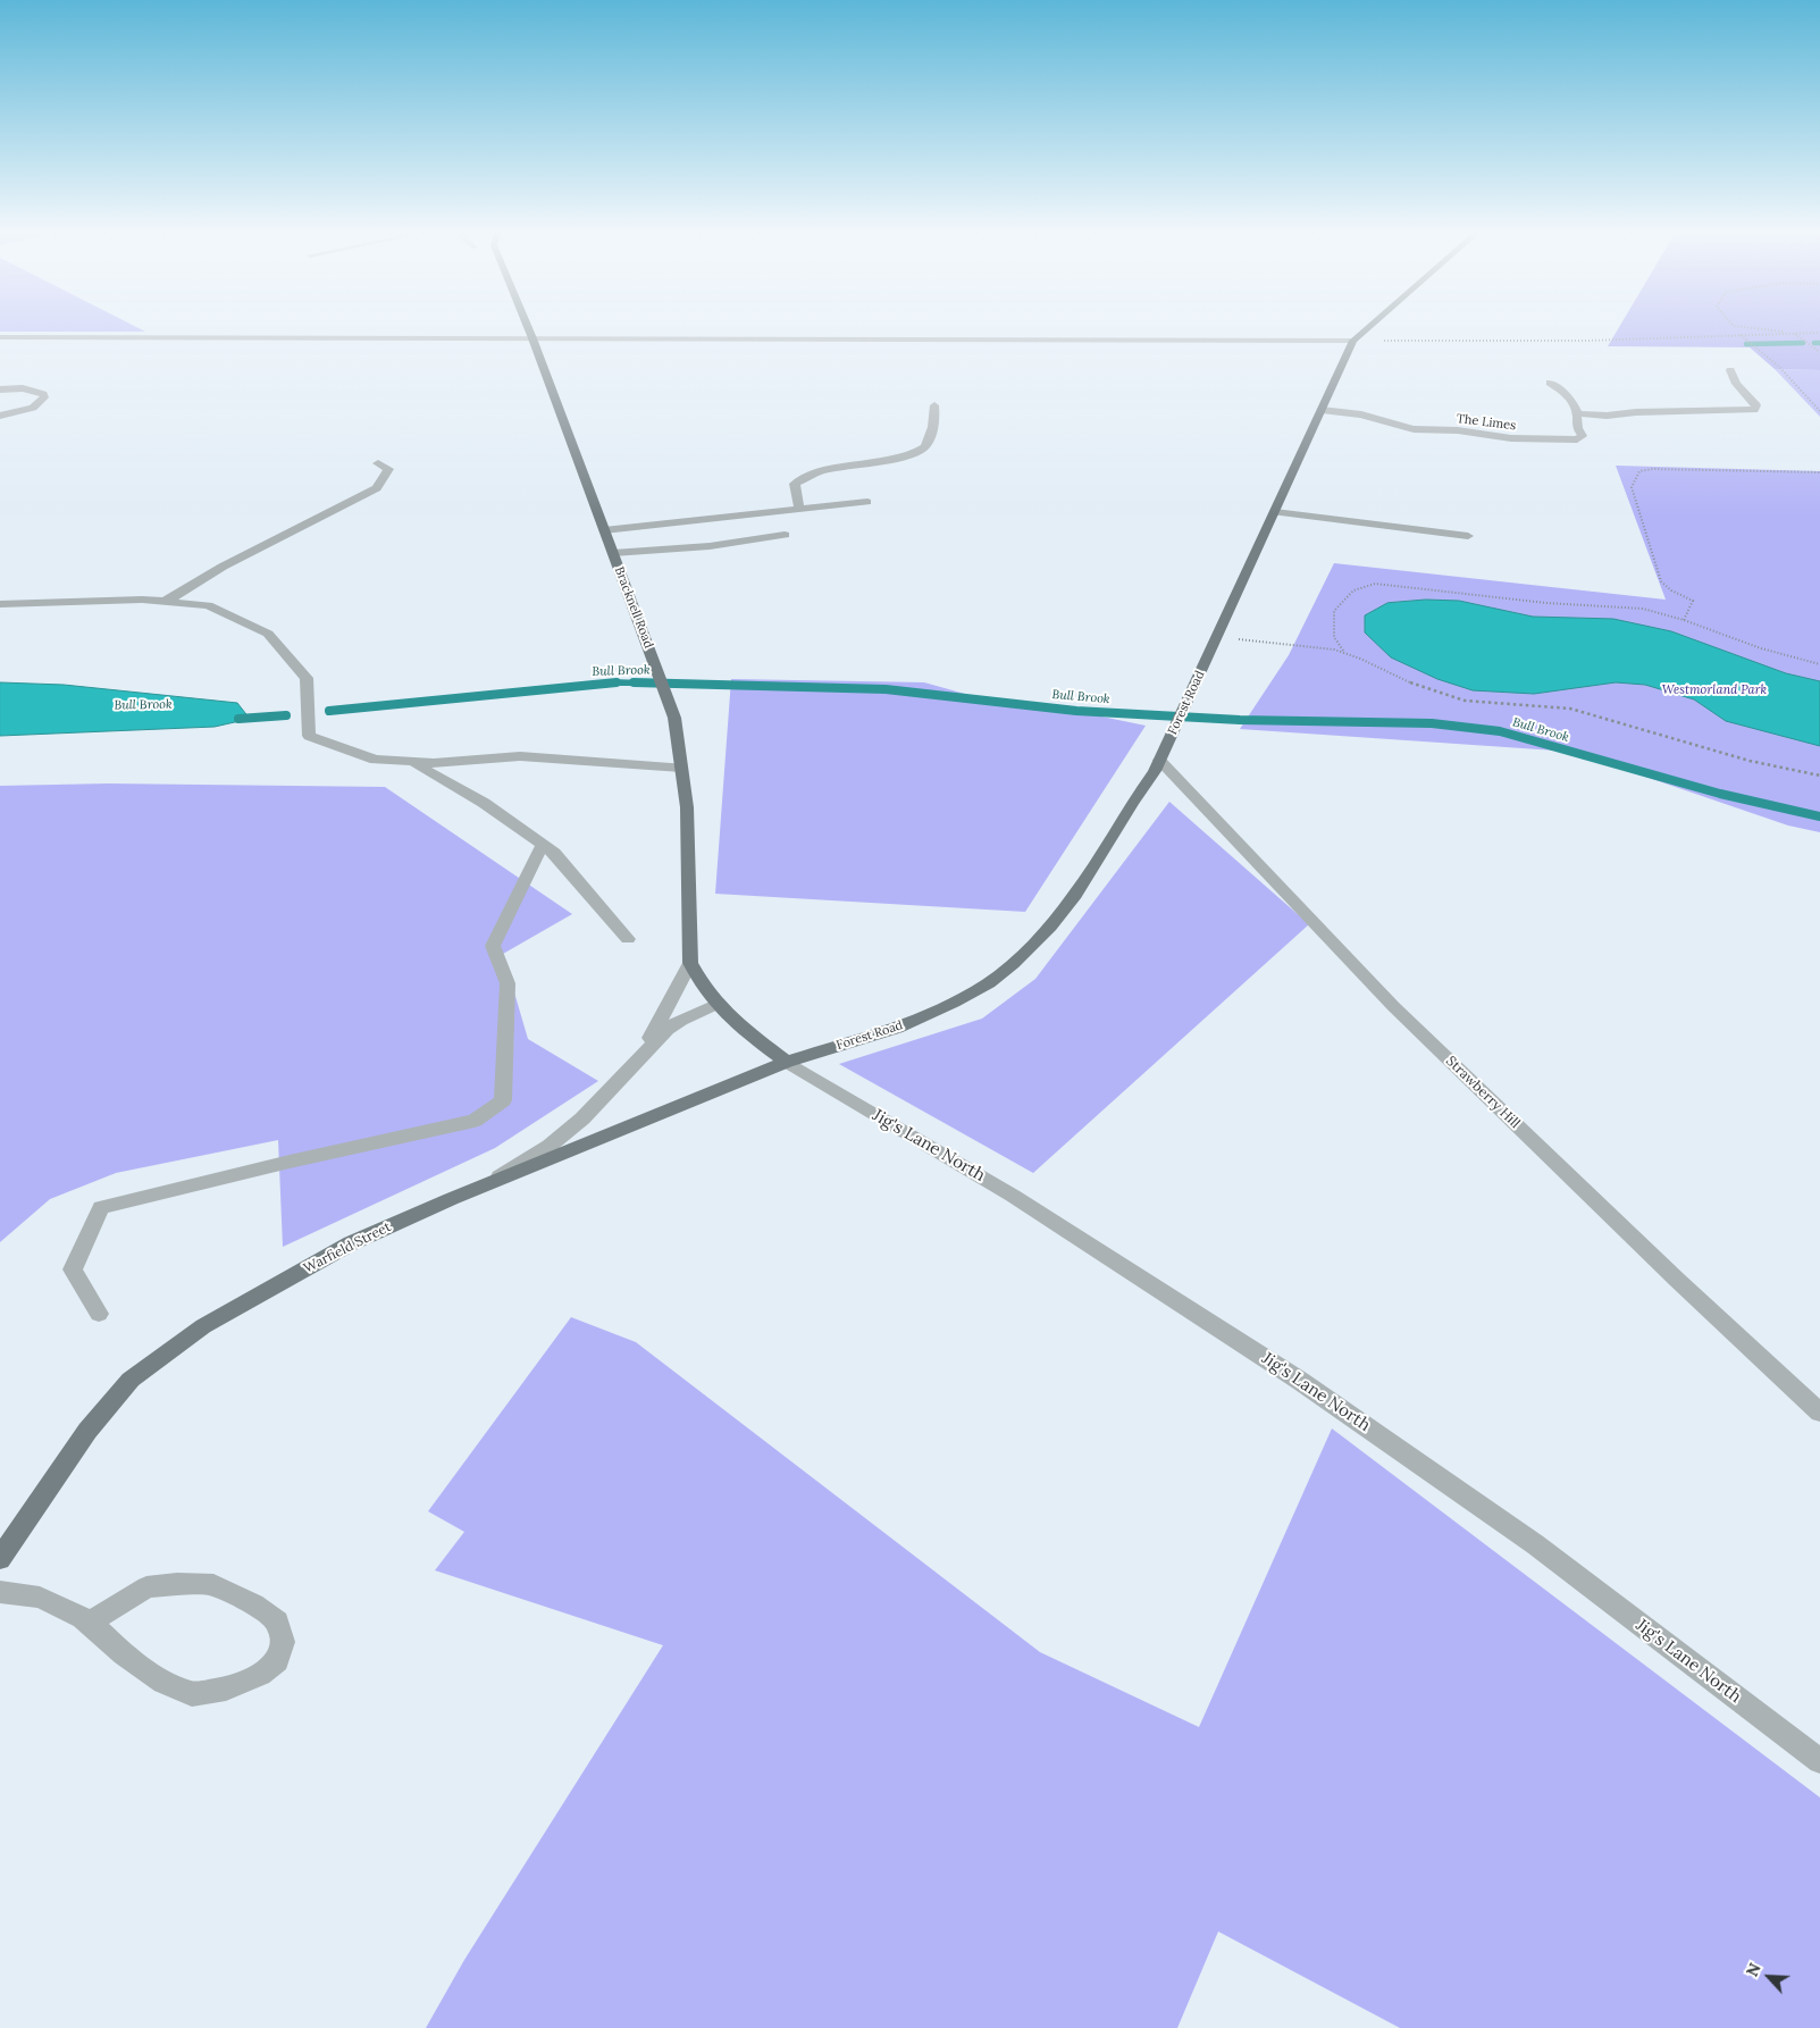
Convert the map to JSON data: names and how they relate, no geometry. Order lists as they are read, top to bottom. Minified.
{"streets":{"main road":["Bracknell Road","Forest Road","Warfield Street"],"street":["The Limes","Strawberry Hill","Jig's Lane North"]},"crossings":[["The Limes","Forest Road"],["Bracknell Road","Forest Road"],["Bracknell Road","Jig's Lane North"],["Bracknell Road","Warfield Street"],["Forest Road","Strawberry Hill"],["Forest Road","Jig's Lane North"],["Forest Road","Warfield Street"],["Jig's Lane North","Warfield Street"]],"water":["Bull Brook"],"parks":["Westmorland Park"],"north":"top left"}
